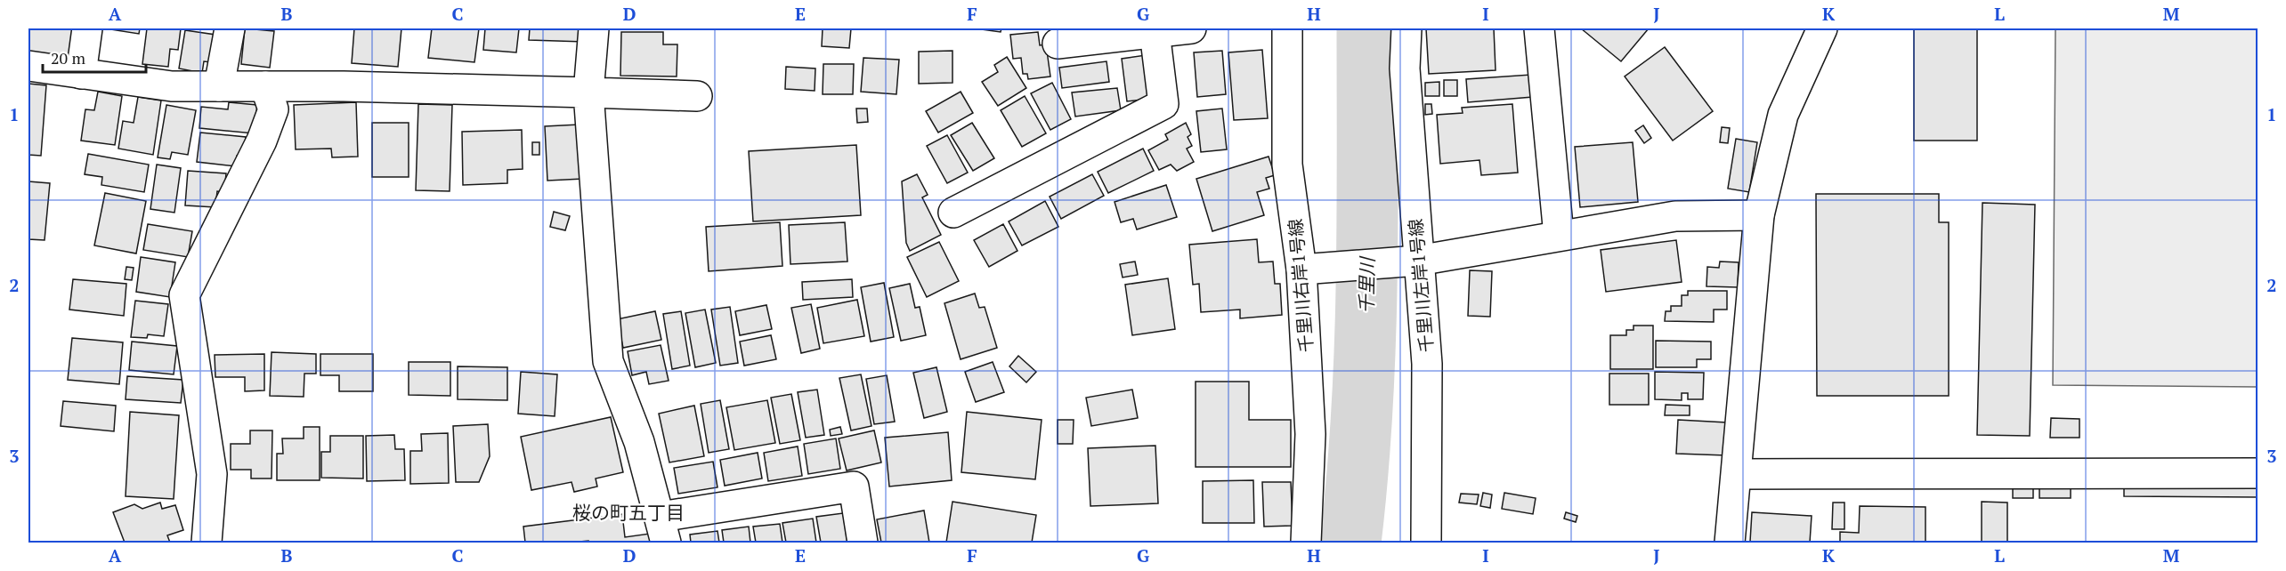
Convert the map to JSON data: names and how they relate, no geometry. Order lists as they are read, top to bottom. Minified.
{"streets":{"street":["千里川右岸1号線","千里川左岸1号線"]},"districts":["桜の町五丁目"],"water":["千里川"],"scale_bar":"20 m","grid":{"columns":["A","B","C","D","E","F","G","H","I","J","K","L","M"],"rows":["1","2","3"]}}
